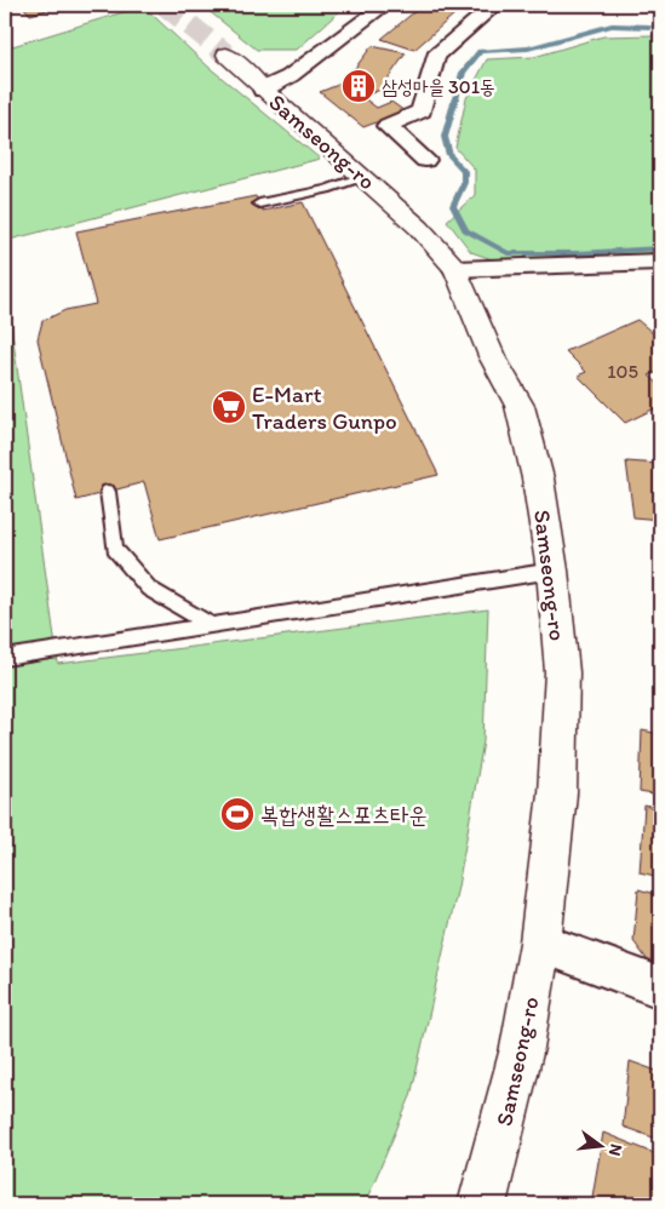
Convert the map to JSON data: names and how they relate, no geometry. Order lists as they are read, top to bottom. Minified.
{"streets":{"street":["Samseong-ro"]},"places":{"building":["삼성마을 301동"],"supermarket":["E-Mart Traders Gunpo"],"sports":["복합생활스포츠타운"]},"house_numbers":["105"],"north":"right"}
